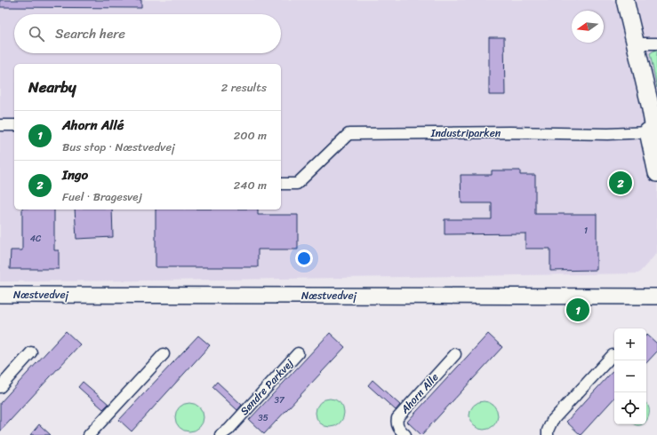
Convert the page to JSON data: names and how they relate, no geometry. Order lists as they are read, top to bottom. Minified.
{"streets":{"main road":["Næstvedvej"],"street":["Industriparken","Søndre Parkvej","Ahorn Alle"]},"house_numbers":["1","4C","37","35"],"north":"left","page":{"search":"Search here","heading":["Nearby","2 results"],"list":[{"mark":"1","name":"Ahorn Allé","note":"Bus stop · Næstvedvej","value":"200 m"},{"mark":"2","name":"Ingo","note":"Fuel · Bragesvej","value":"240 m"}],"pins":["2","1"],"map_buttons":["+","−"]}}
